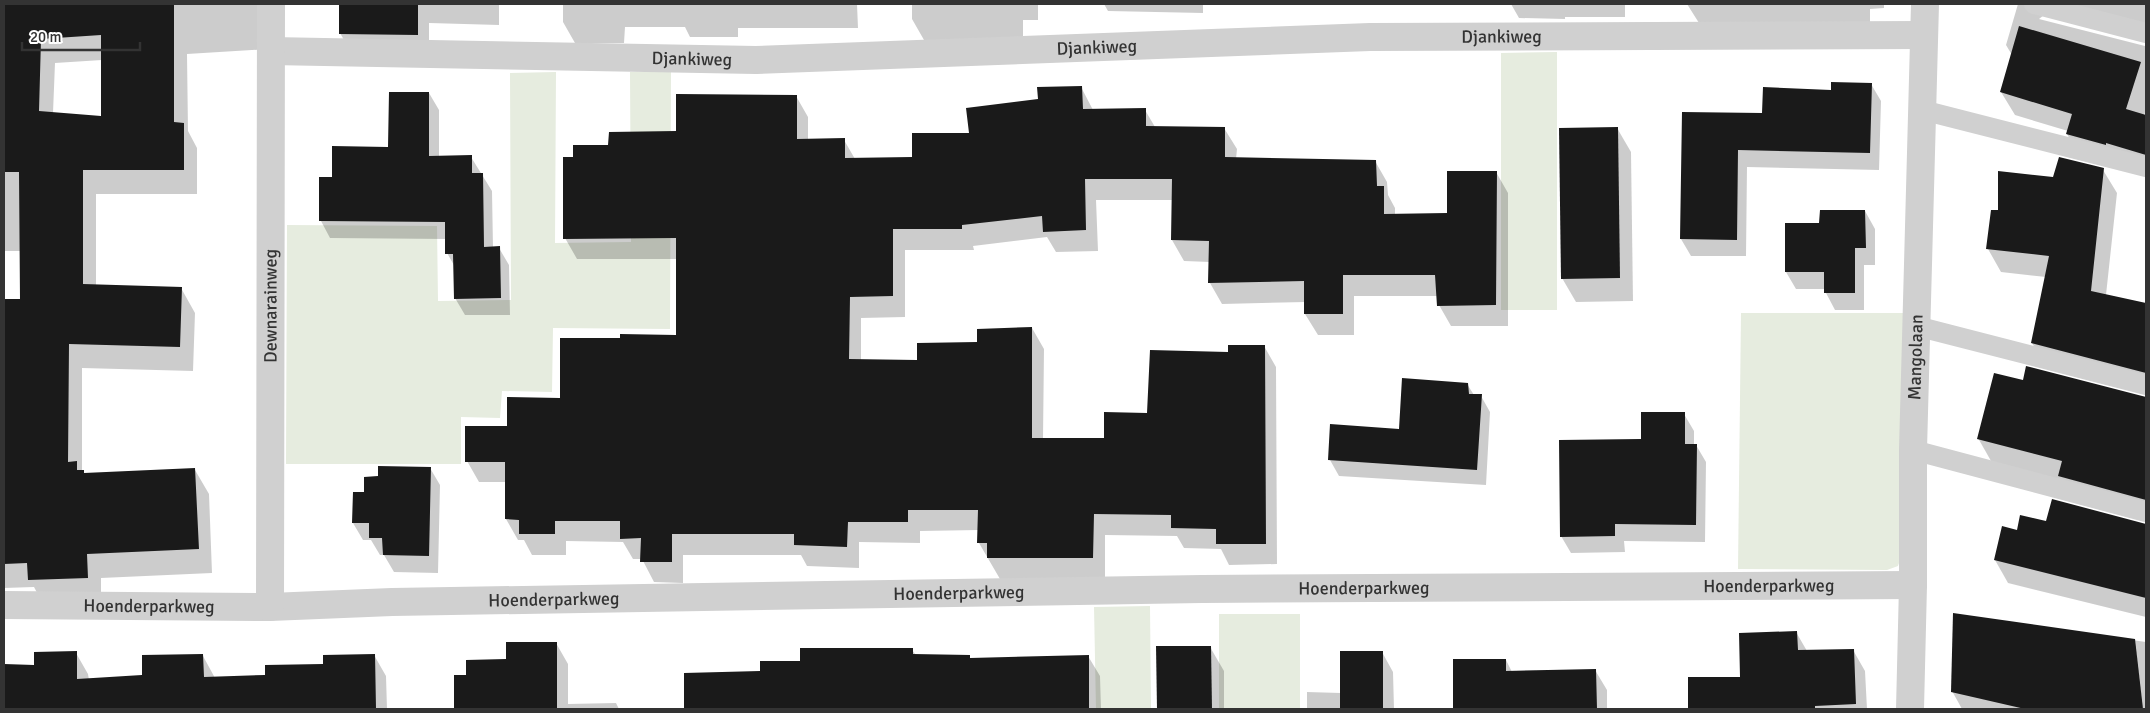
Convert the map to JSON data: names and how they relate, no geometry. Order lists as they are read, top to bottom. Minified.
{"streets":{"street":["Djankiweg","Dewnarainweg","Mangolaan","Hoenderparkweg"]},"crossings":[["Djankiweg","Dewnarainweg"],["Djankiweg","Mangolaan"],["Dewnarainweg","Hoenderparkweg"],["Mangolaan","Hoenderparkweg"]],"scale_bar":"20 m"}
